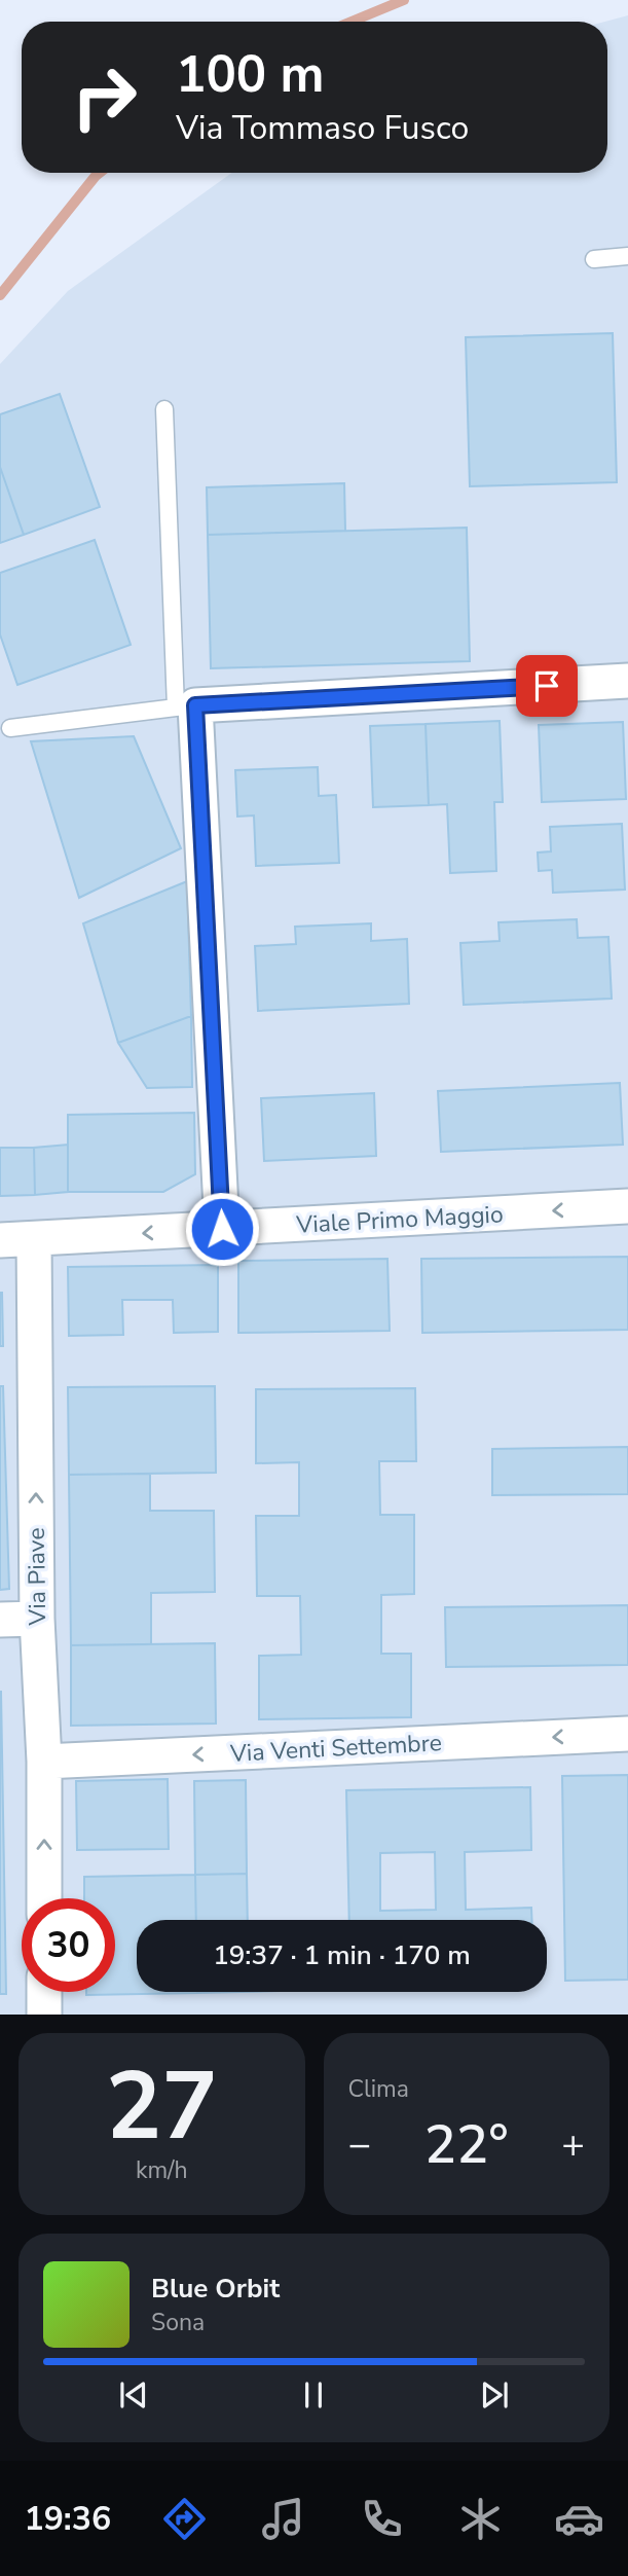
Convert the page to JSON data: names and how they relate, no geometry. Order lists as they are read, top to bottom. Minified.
{"streets":{"street":["Viale Primo Maggio","Via Piave","Via Venti Settembre"]},"crossings":[["Viale Primo Maggio","Via Piave"],["Via Piave","Via Venti Settembre"]],"one_way":["Viale Primo Maggio","Via Piave","Via Venti Settembre"],"page":{"turn":["100 m","Via Tommaso Fusco"],"limit":"30","trip":"19:37 · 1 min · 170 m","tile":[["27","km/h"],"Clima"],"heat":["−","22°","+"],"song":["Blue Orbit","Sona"],"tabs":"19:36"}}
